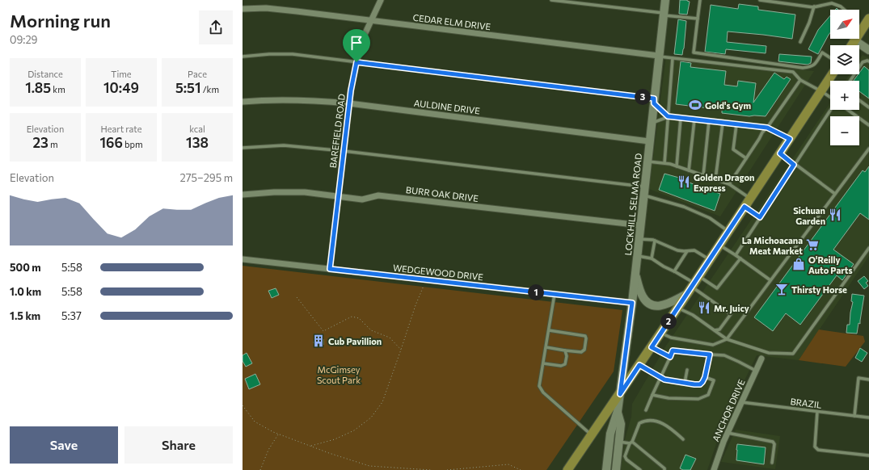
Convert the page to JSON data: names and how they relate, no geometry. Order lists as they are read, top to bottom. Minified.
{"streets":{"main road":["LOCKHILL SELMA ROAD"],"street":["CEDAR ELM DRIVE","AULDINE DRIVE","BAREFIELD ROAD","BURR OAK DRIVE","WEDGEWOOD DRIVE","ANCHOR DRIVE"],"lane":["BRAZIL"]},"crossings":[["CEDAR ELM DRIVE","BAREFIELD ROAD"],["CEDAR ELM DRIVE","LOCKHILL SELMA ROAD"],["AULDINE DRIVE","BAREFIELD ROAD"],["AULDINE DRIVE","LOCKHILL SELMA ROAD"],["BAREFIELD ROAD","BURR OAK DRIVE"],["BAREFIELD ROAD","WEDGEWOOD DRIVE"],["BURR OAK DRIVE","LOCKHILL SELMA ROAD"],["LOCKHILL SELMA ROAD","WEDGEWOOD DRIVE"],["BRAZIL","ANCHOR DRIVE"]],"parks":["McGimsey Scout Park"],"places":{"sports":["Gold's Gym"],"restaurant":["Golden Dragon Express","Sichuan Garden","Mr. Juicy"],"supermarket":["La Michoacana Meat Market"],"shop":["O'Reilly Auto Parts"],"bar":["Thirsty Horse"],"building":["Cub Pavillion"]},"north":"top right","page":{"heading":["Morning run","09:29"],"map_buttons":["+","−"],"stats":[["Distance","1.85 km"],["Time","10:49"],["Pace","5:51 /km"],["Elevation","23 m"],["Heart rate","166 bpm"],["kcal","138"]],"pins":["3","1","2"],"chart":["Elevation","275–295 m"],"list":[{"name":"500 m","note":"5:58"},{"name":"1.0 km","note":"5:58"},{"name":"1.5 km","note":"5:37"}],"buttons":["Save","Share"]}}
